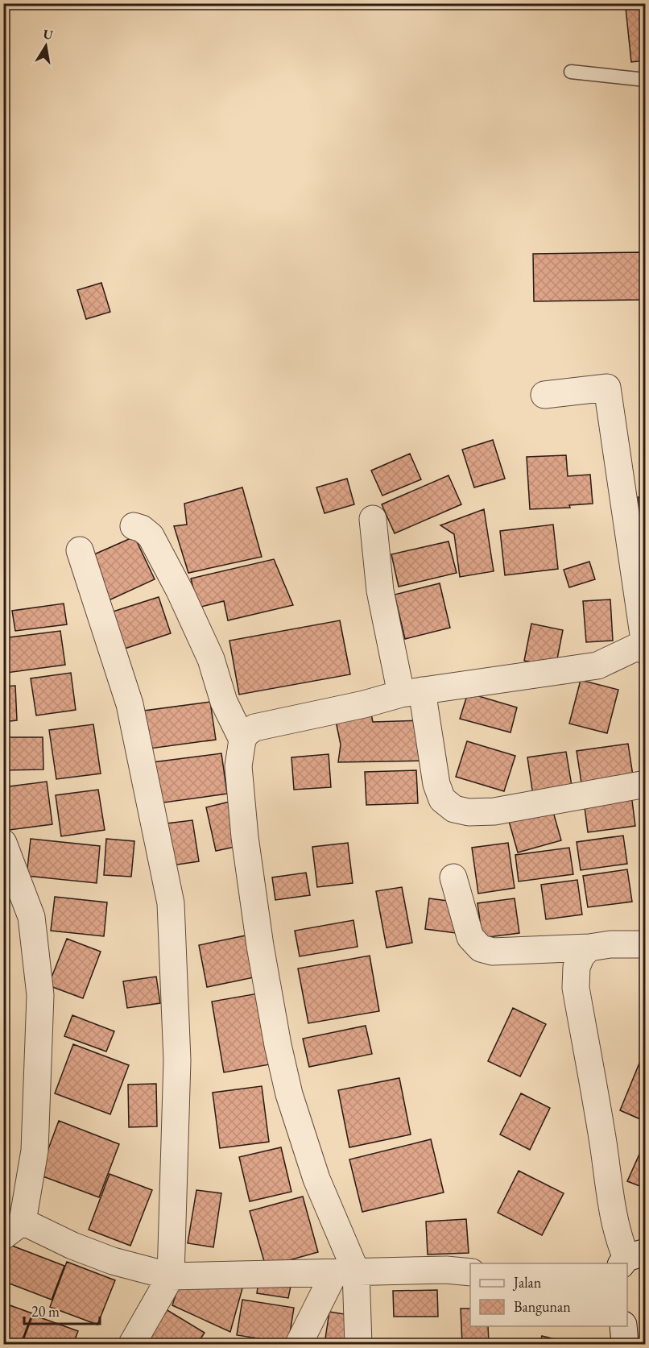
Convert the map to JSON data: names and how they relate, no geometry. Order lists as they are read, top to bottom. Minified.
{"legend":["Jalan","Bangunan"],"scale_bar":"20 m","north":"top"}
